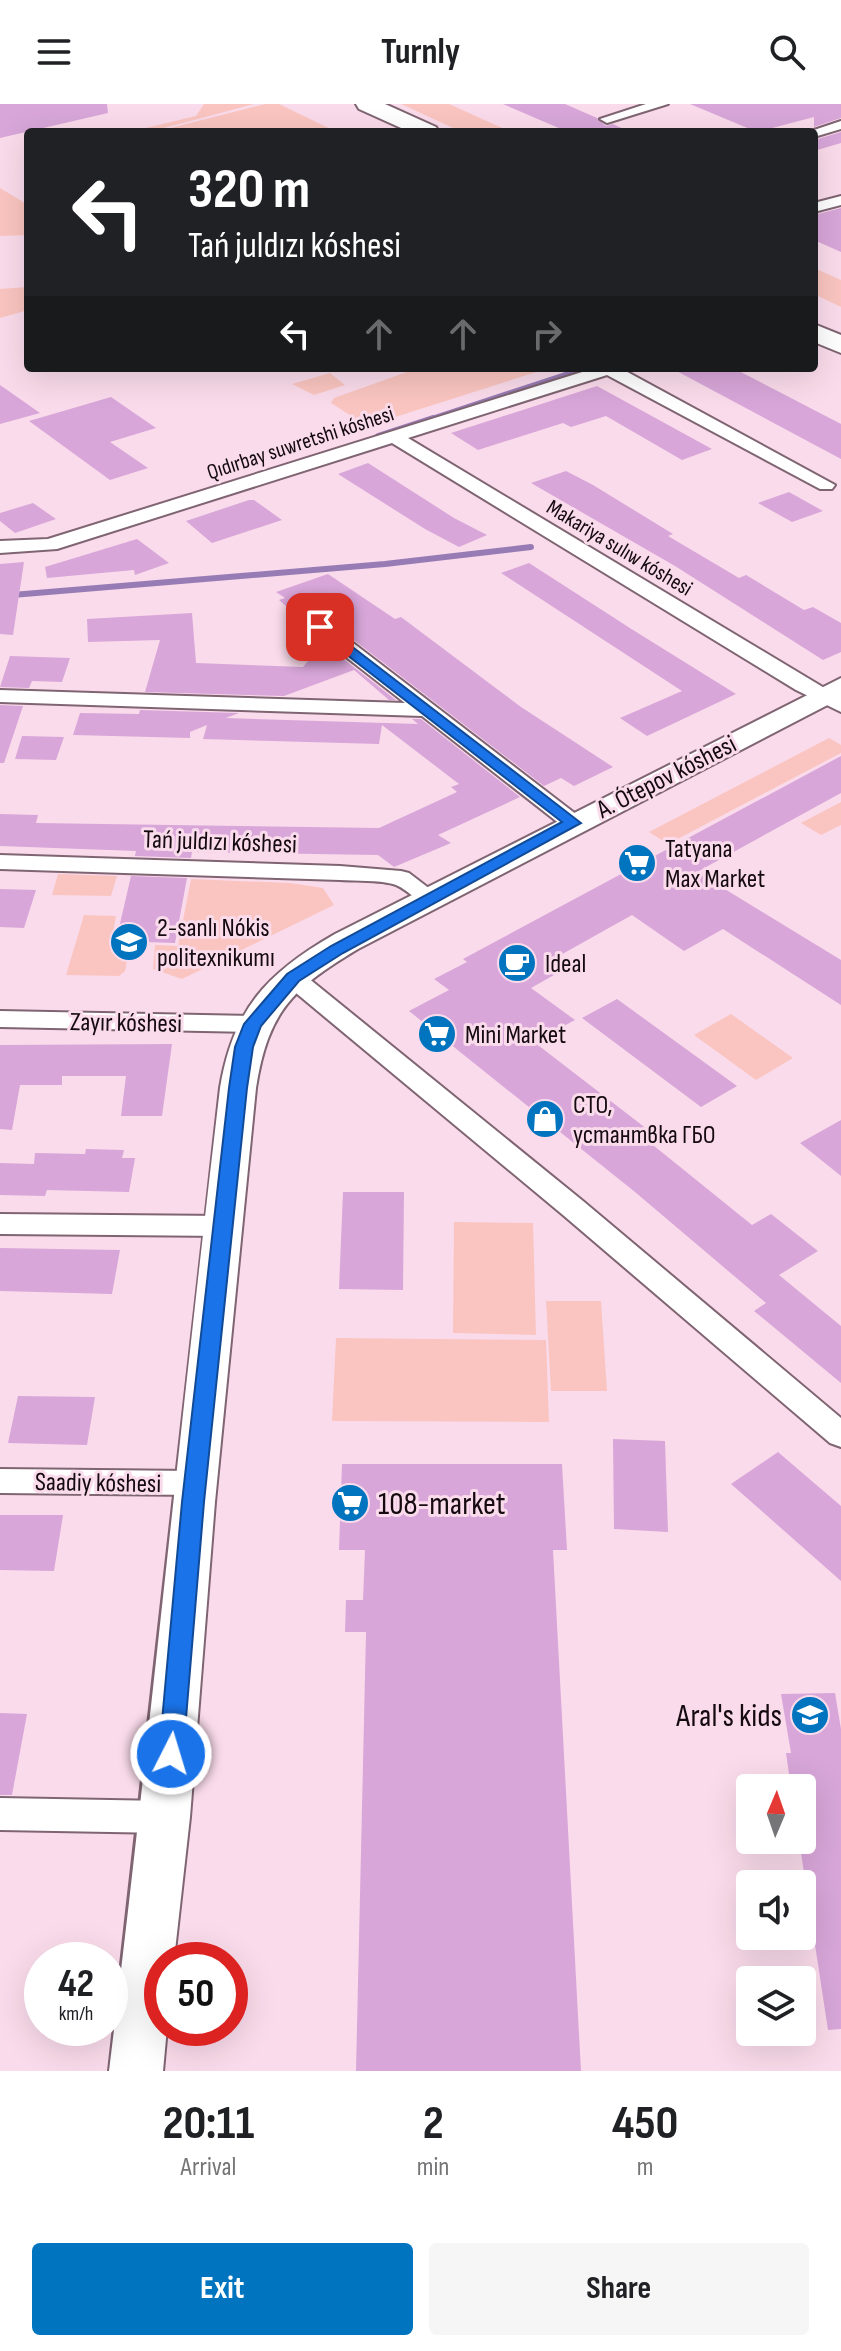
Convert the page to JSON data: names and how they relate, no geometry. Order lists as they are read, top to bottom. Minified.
{"streets":{"main road":["A. Ótepov kóshesi"],"street":["Qıdırbay suwretshi kóshesi","Makariya sulıw kóshesi","Tań juldızı kóshesi","Zayır kóshesi","Saadiy kóshesi"]},"crossings":[["Qıdırbay suwretshi kóshesi","Makariya sulıw kóshesi"],["Makariya sulıw kóshesi","A. Ótepov kóshesi"],["A. Ótepov kóshesi","Tań juldızı kóshesi"],["A. Ótepov kóshesi","Zayır kóshesi"],["A. Ótepov kóshesi","Saadiy kóshesi"]],"places":{"supermarket":["Tatyana Max Market","Mini Market","108-market"],"school or university":["2-sanlı Nókis politexnikumı","Aral's kids"],"cafe":["Ideal"],"shop":["СТО, устантвка ГБО"]},"north":"top","page":{"header":"Turnly","turn":["320 m","Tań juldızı kóshesi"],"speed":"42 km/h","limit":"50","eta":["20:11","Arrival","2","min","450","m"],"buttons":["Exit","Share"]}}
